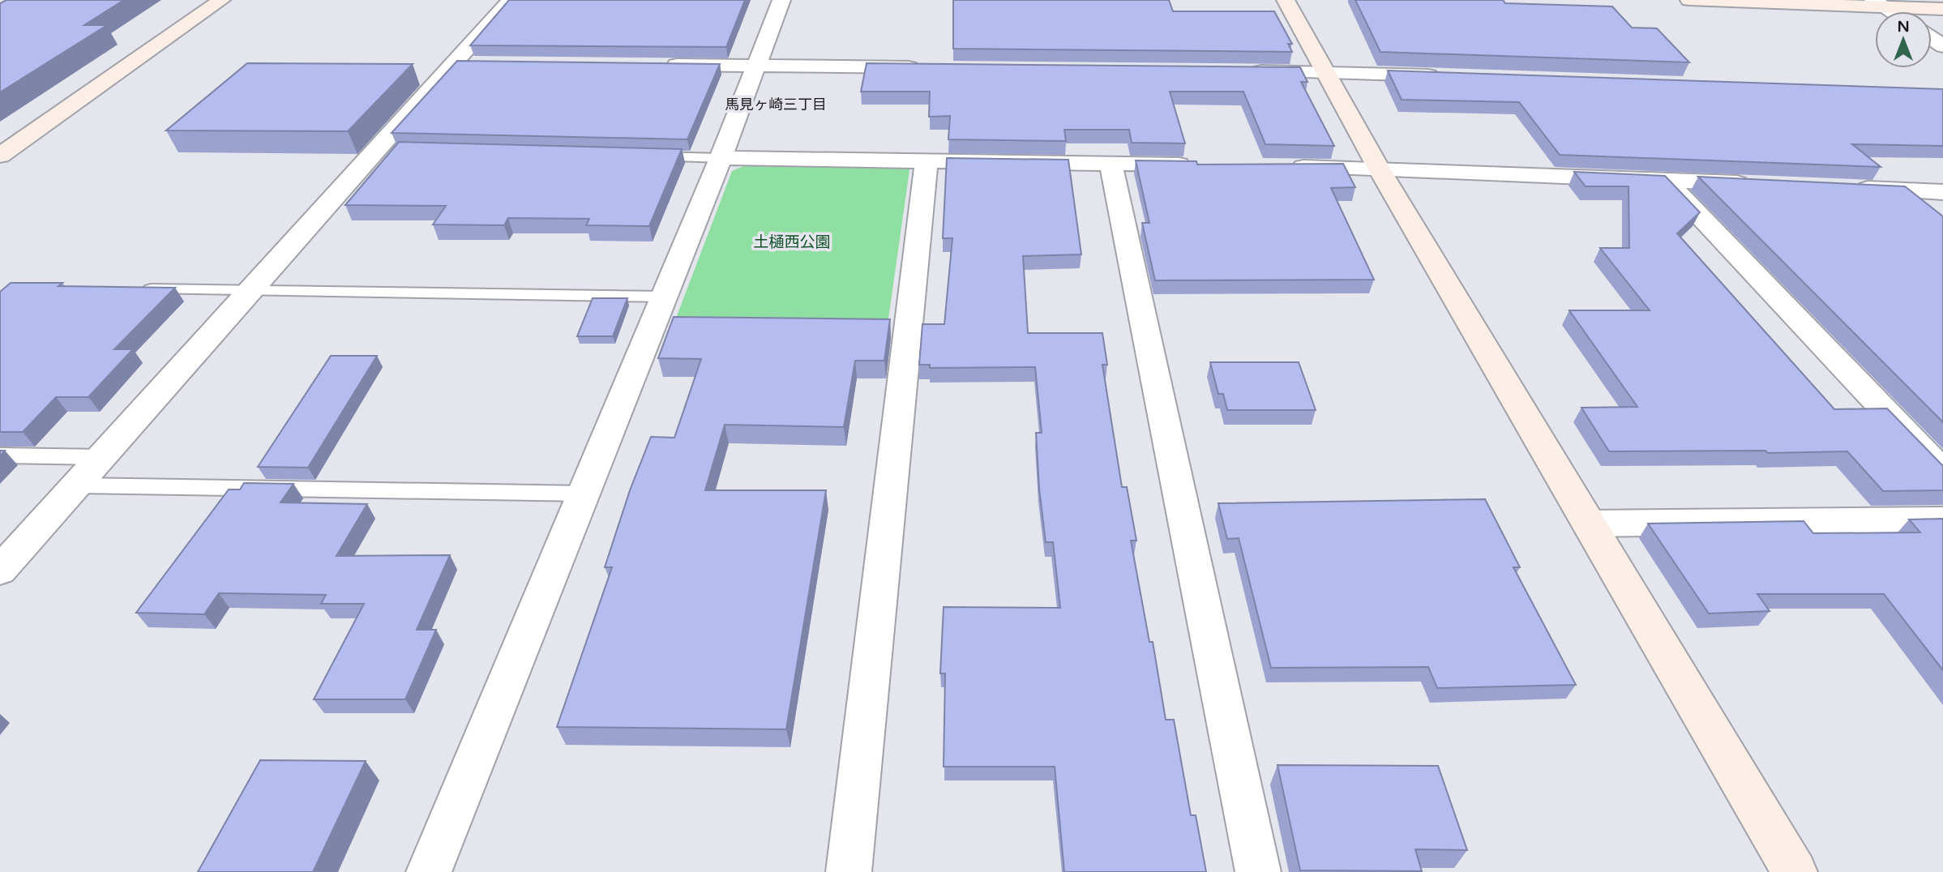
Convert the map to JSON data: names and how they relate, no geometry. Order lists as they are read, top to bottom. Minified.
{"districts":["馬見ヶ崎三丁目"],"parks":["土樋西公園"],"north":"top"}
